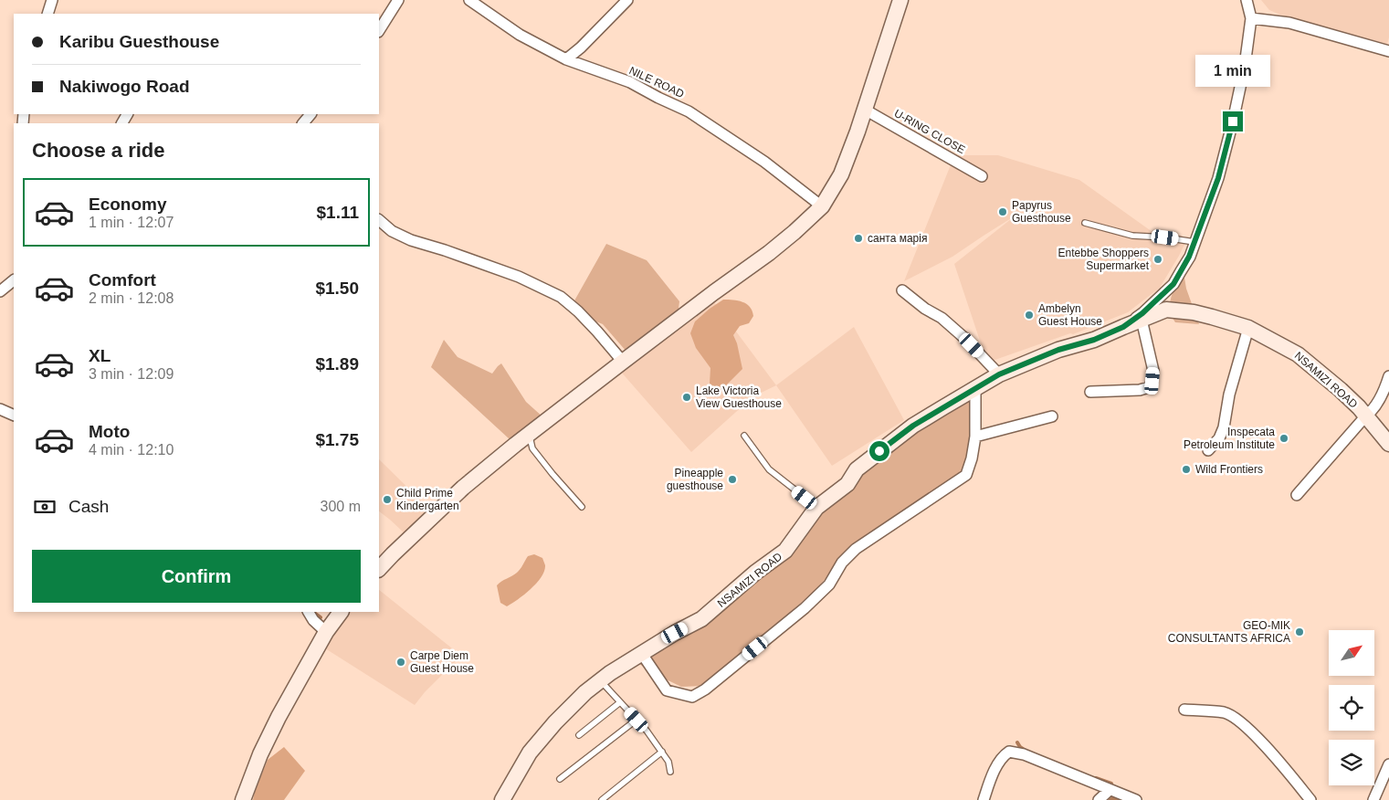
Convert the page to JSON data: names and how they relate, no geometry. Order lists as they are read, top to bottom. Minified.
{"streets":{"street":["NILE ROAD","U-RING CLOSE","NSAMIZI ROAD"]},"places":["Papyrus Guesthouse","санта марія","Entebbe Shoppers Supermarket","Ambelyn Guest House","Lake Victoria View Guesthouse","Inspecata Petroleum Institute","Wild Frontiers","Pineapple guesthouse","Child Prime Kindergarten","GEO-MIK CONSULTANTS AFRICA","Carpe Diem Guest House"],"north":"top right","page":{"banner":["Karibu Guesthouse","Nakiwogo Road"],"bubble":"1 min","heading":"Choose a ride","list":[{"name":"Economy","note":"1 min · 12:07","value":"$1.11"},{"name":"Comfort","note":"2 min · 12:08","value":"$1.50"},{"name":"XL","note":"3 min · 12:09","value":"$1.89"},{"name":"Moto","note":"4 min · 12:10","value":"$1.75"}],"pay":["Cash","300 m"],"buttons":"Confirm"}}
